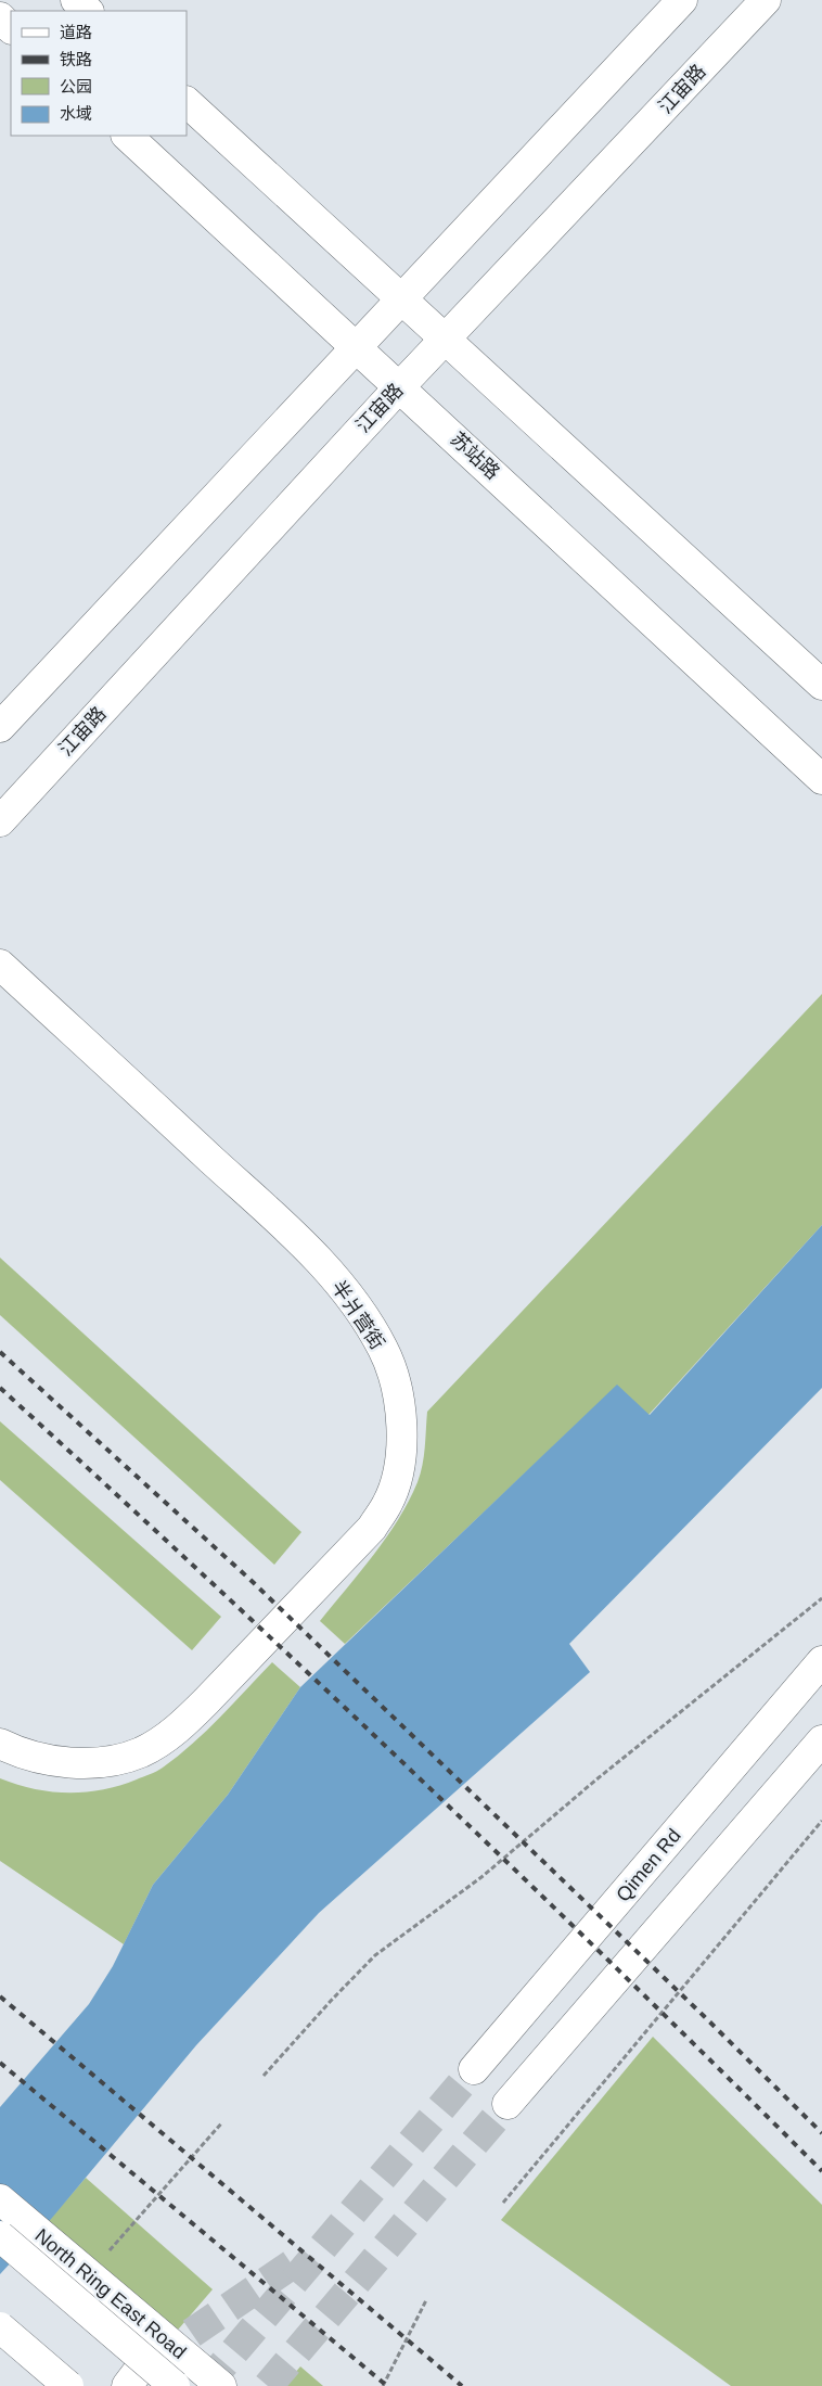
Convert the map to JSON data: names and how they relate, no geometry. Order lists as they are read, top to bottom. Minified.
{"streets":{"main road":["江宙路","苏站路","半爿营街","Qimen Rd","North Ring East Road"]},"crossings":[["江宙路","苏站路"]],"legend":["道路","铁路","公园","水域"]}
